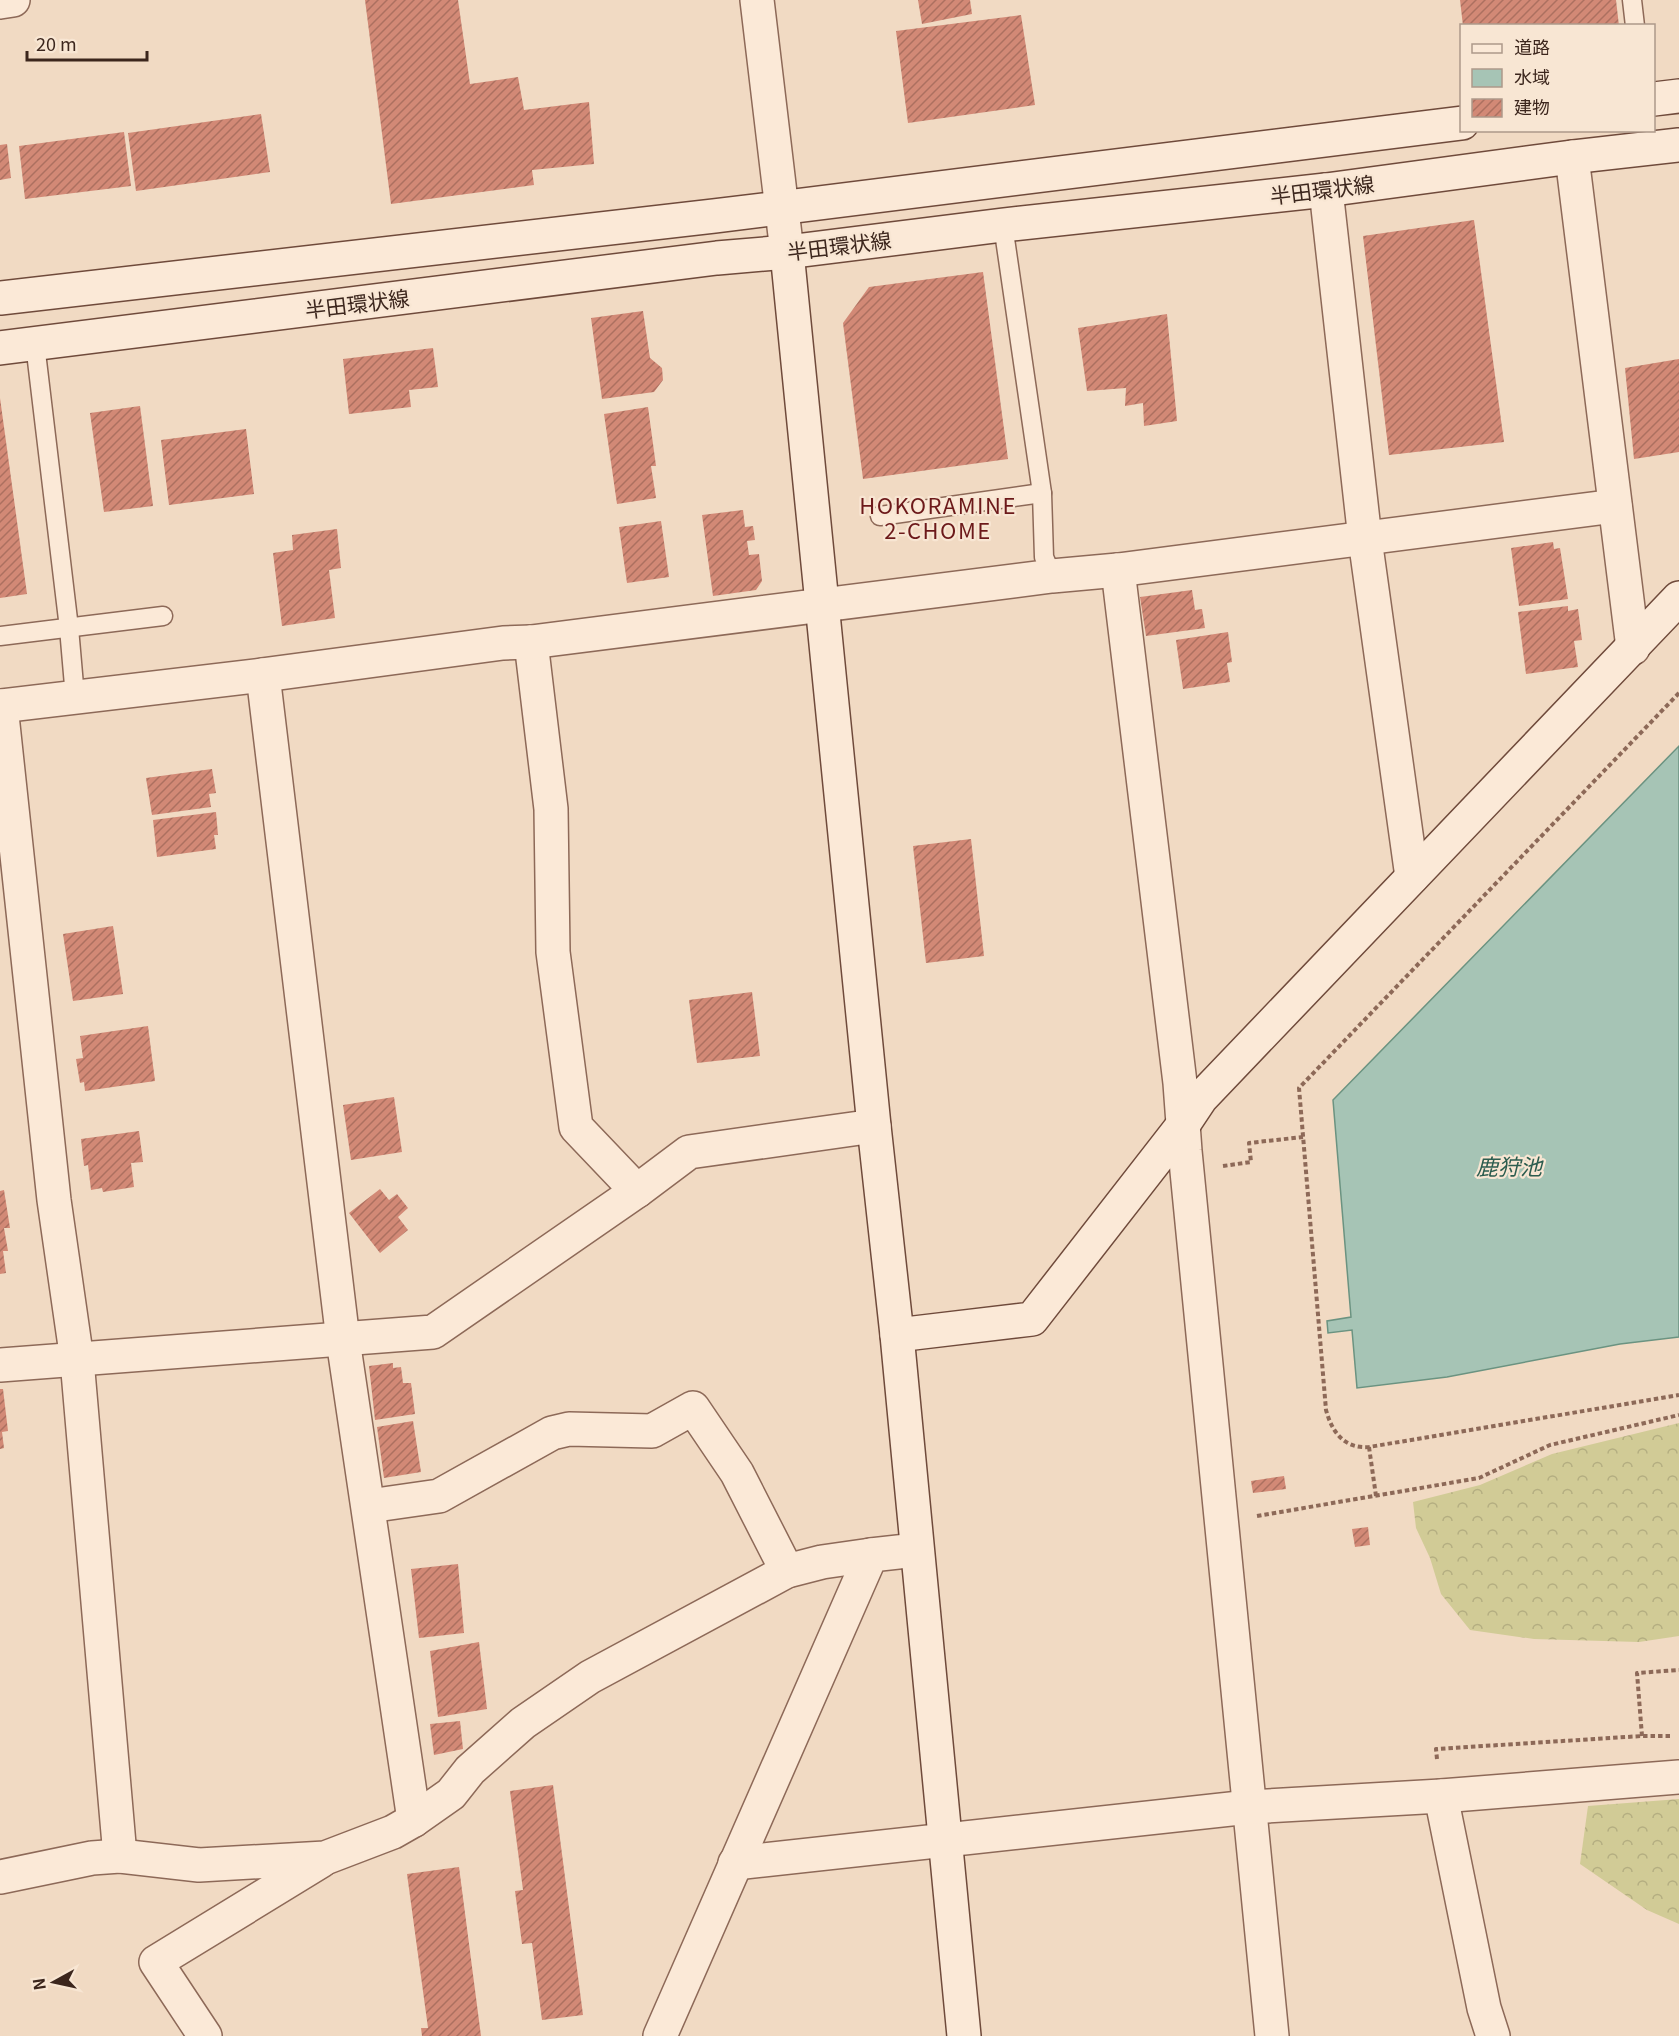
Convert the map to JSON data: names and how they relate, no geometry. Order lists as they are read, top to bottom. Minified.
{"streets":{"street":["半田環状線"]},"districts":["HOKORAMINE 2-CHOME"],"water":["鹿狩池"],"legend":["道路","水域","建物"],"scale_bar":"20 m","north":"left"}
